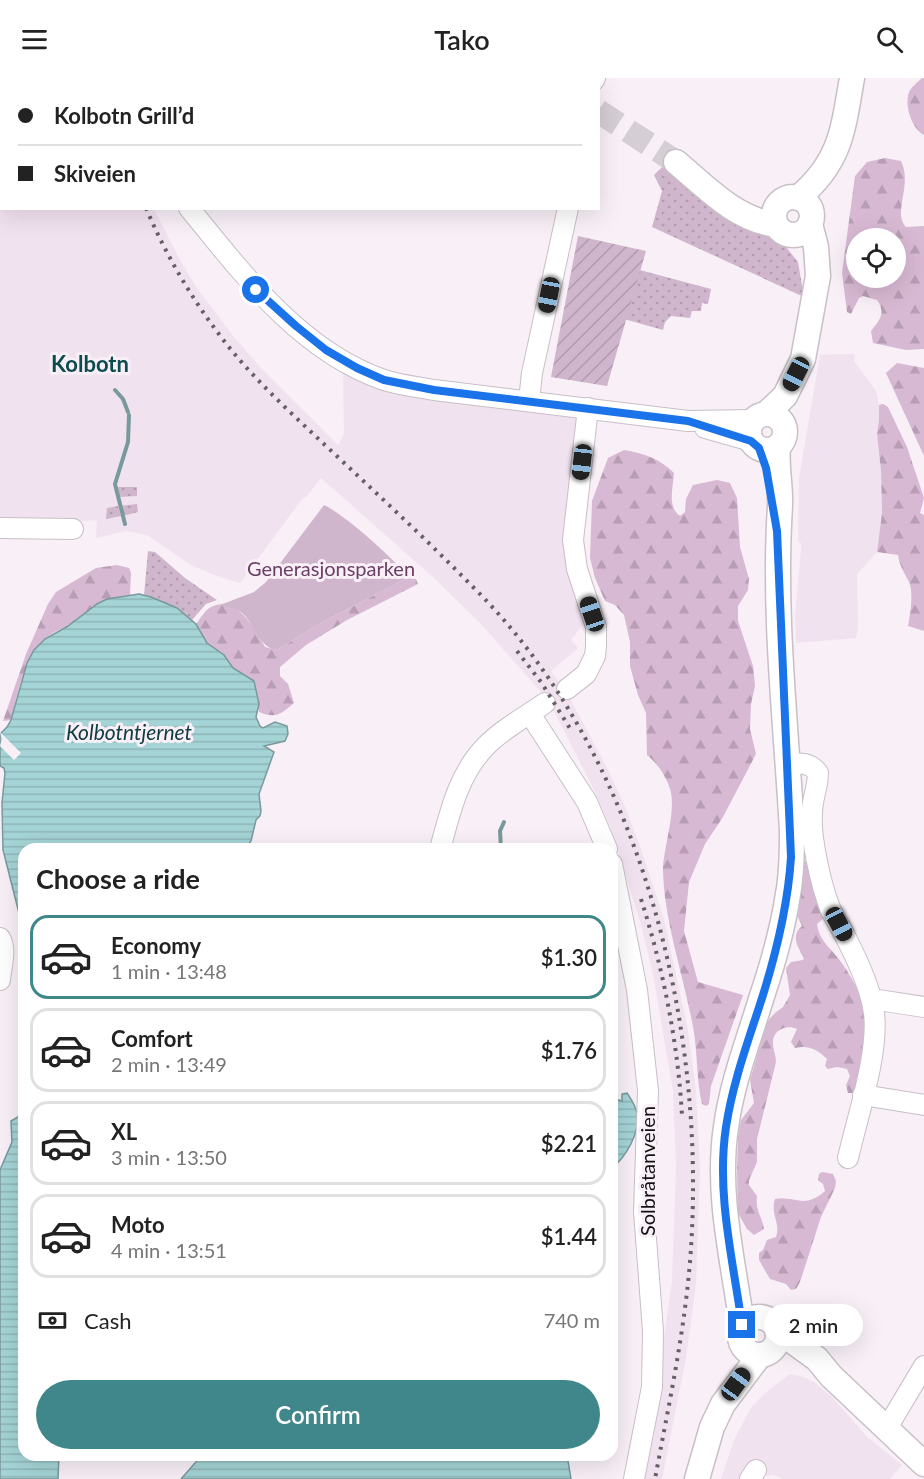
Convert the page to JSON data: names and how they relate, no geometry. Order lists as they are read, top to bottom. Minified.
{"streets":{"street":["Solbråtanveien"]},"districts":["Kolbotn"],"water":["Kolbotntjernet"],"parks":["Generasjonsparken"],"page":{"header":"Tako","banner":["Kolbotn Grill’d","Skiveien"],"heading":"Choose a ride","list":[{"name":"Economy","note":"1 min · 13:48","value":"$1.30"},{"name":"Comfort","note":"2 min · 13:49","value":"$1.76"},{"name":"XL","note":"3 min · 13:50","value":"$2.21"},{"name":"Moto","note":"4 min · 13:51","value":"$1.44"}],"pay":["Cash","740 m"],"bubble":"2 min","buttons":"Confirm"}}
